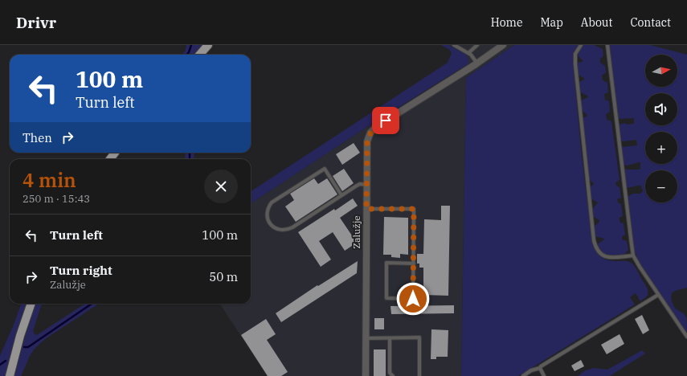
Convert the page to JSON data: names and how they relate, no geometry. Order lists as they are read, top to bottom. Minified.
{"streets":{"street":["Zalužje"]},"north":"right","page":{"header":"Drivr","nav":["Home","Map","About","Contact"],"map_buttons":["+","−"],"turn":["100 m","Turn left"],"then":"Then","heading":["4 min","250 m · 15:43"],"list":[{"name":"Turn left","value":"100 m"},{"name":"Turn right","note":"Zalužje","value":"50 m"}]}}
